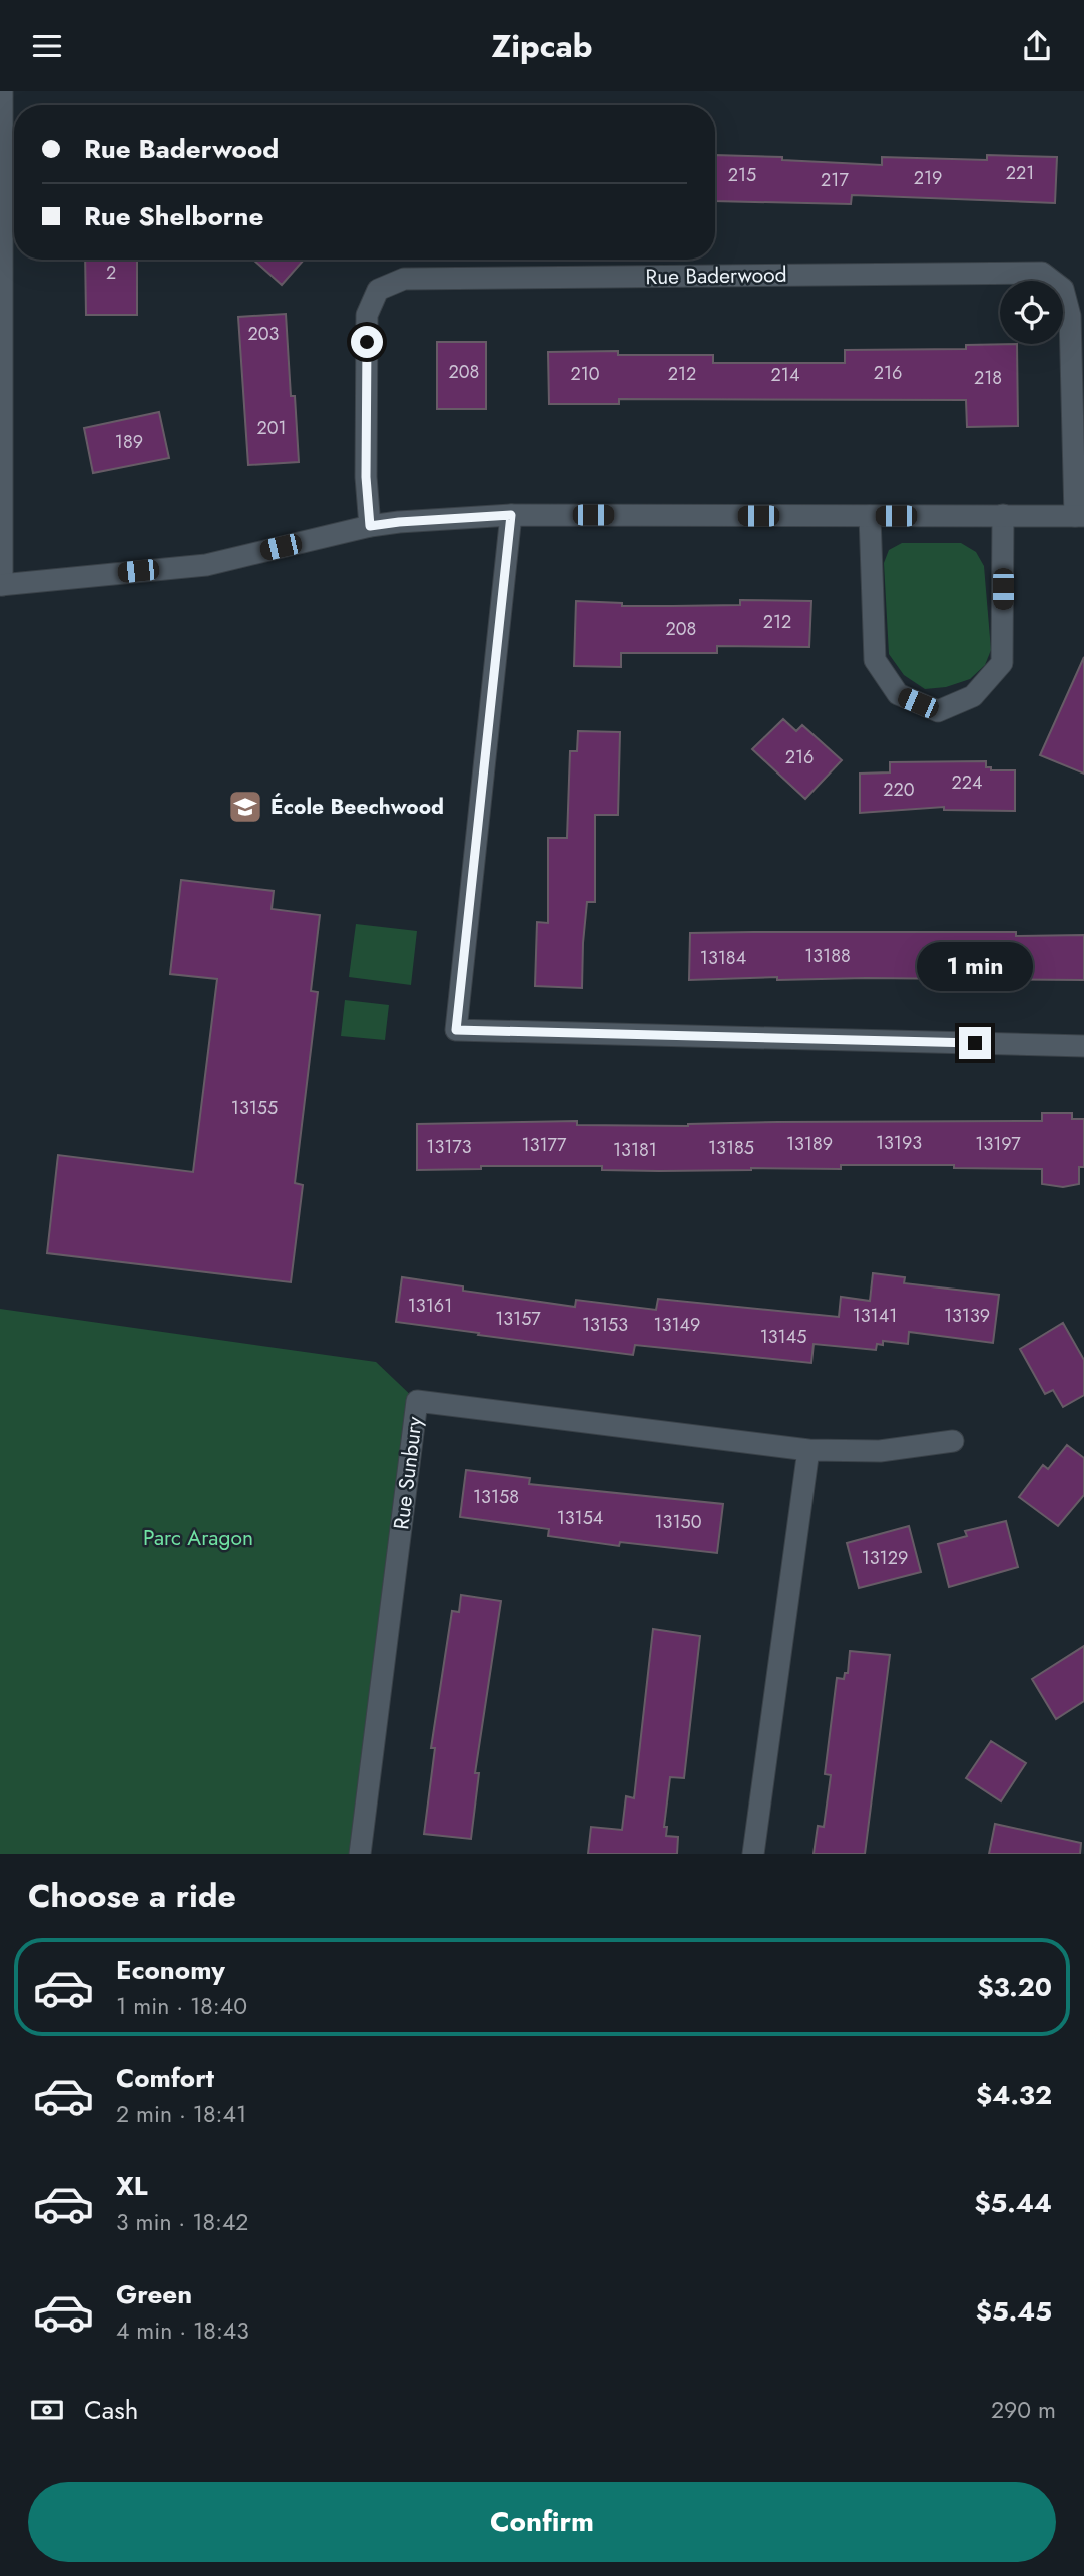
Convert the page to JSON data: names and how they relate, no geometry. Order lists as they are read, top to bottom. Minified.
{"streets":{"street":["Rue Baderwood","Rue Sunbury"]},"parks":["Parc Aragon"],"places":{"school or university":["École Beechwood"]},"house_numbers":["221","215","219","217","2","203","208","216","210","212","214","218","201","189","212","208","216","224","220","13188","13184","13155","13193","13189","13197","13177","13173","13185","13181","13161","13141","13139","13157","13153","13149","13145","13158","13154","13150","13129"],"page":{"header":"Zipcab","banner":["Rue Baderwood","Rue Shelborne"],"bubble":"1 min","heading":"Choose a ride","list":[{"name":"Economy","note":"1 min · 18:40","value":"$3.20"},{"name":"Comfort","note":"2 min · 18:41","value":"$4.32"},{"name":"XL","note":"3 min · 18:42","value":"$5.44"},{"name":"Green","note":"4 min · 18:43","value":"$5.45"}],"pay":["Cash","290 m"],"buttons":"Confirm"}}
